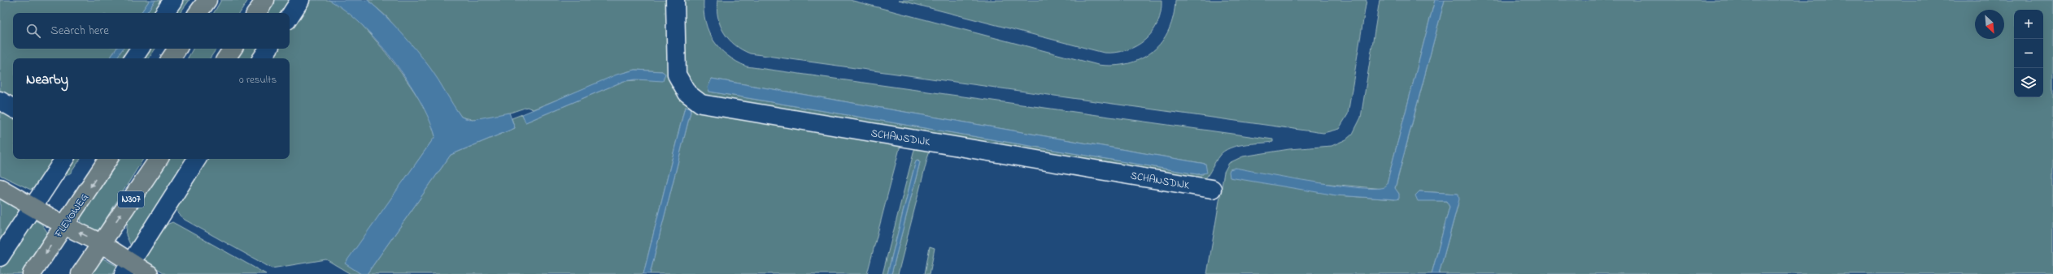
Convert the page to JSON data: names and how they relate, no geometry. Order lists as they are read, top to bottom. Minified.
{"streets":{"highway":["N307","FLEVOWEG"],"street":["SCHANSDIJK"]},"north":"bottom right","page":{"map_buttons":["+","−"],"search":"Search here","heading":["Nearby","0 results"]}}
